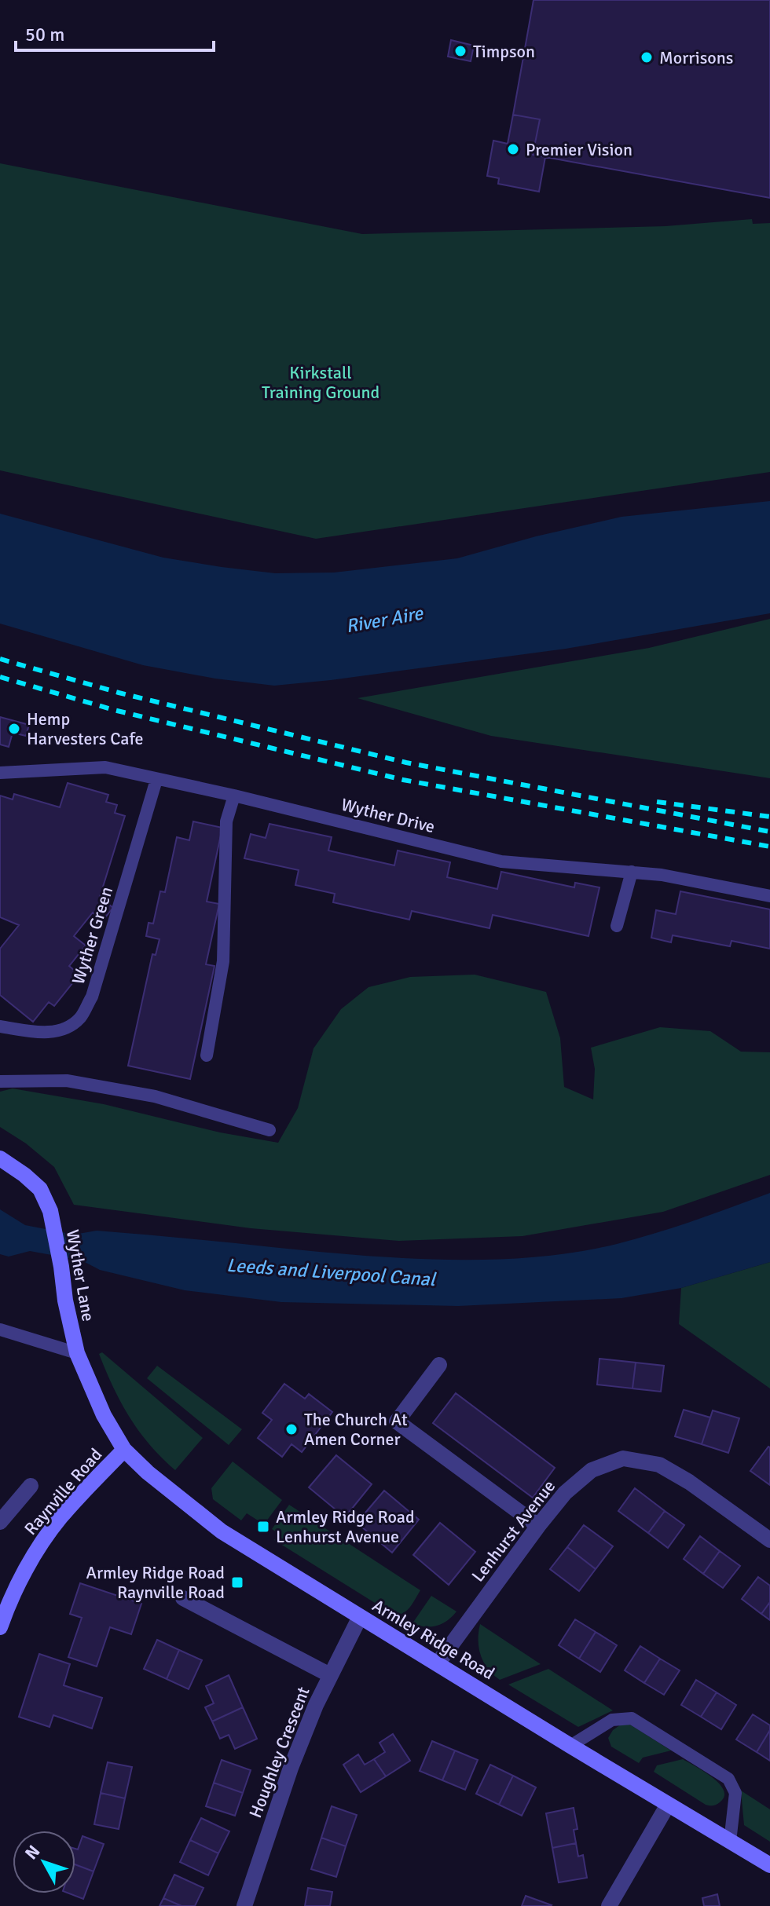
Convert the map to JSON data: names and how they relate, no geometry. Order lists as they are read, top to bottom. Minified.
{"streets":{"street":["Wyther Lane","Raynville Road","Lenhurst Avenue","Armley Ridge Road","Houghley Crescent"],"lane":["Wyther Drive","Wyther Green"]},"crossings":[["Wyther Drive","Wyther Green"],["Wyther Lane","Armley Ridge Road"],["Raynville Road","Armley Ridge Road"],["Lenhurst Avenue","Armley Ridge Road"],["Armley Ridge Road","Houghley Crescent"]],"water":["River Aire","Leeds and Liverpool Canal"],"parks":["Kirkstall Training Ground"],"places":{"other":["Timpson","Morrisons","Premier Vision","Hemp Harvesters Cafe","The Church At Amen Corner"],"transit":["Armley Ridge Road Lenhurst Avenue","Armley Ridge Road Raynville Road"]},"scale_bar":"50 m","north":"top left"}
